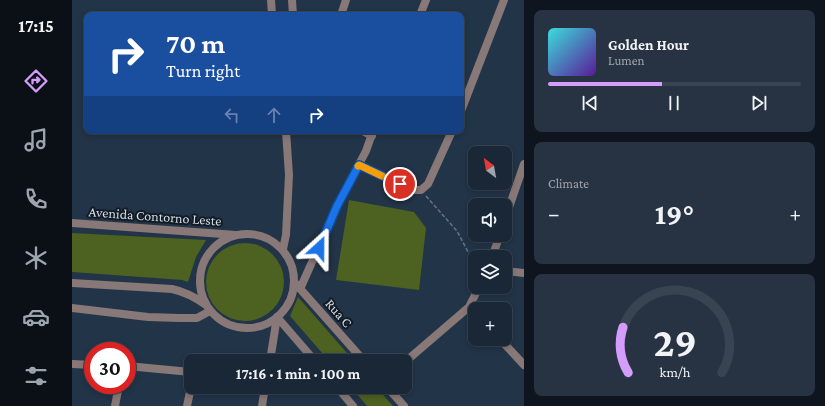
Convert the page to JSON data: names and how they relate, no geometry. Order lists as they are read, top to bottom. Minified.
{"streets":{"street":["Avenida Contorno Leste","Rua C"]},"crossings":[["Avenida Contorno Leste","Rua C"]],"north":"top left","page":{"tabs":"17:15","turn":["70 m","Turn right"],"song":["Golden Hour","Lumen"],"tile":"Climate","map_buttons":"+","heat":["−","19°","+"],"limit":"30","trip":"17:16 · 1 min · 100 m","gauge":["29","km/h"]}}
